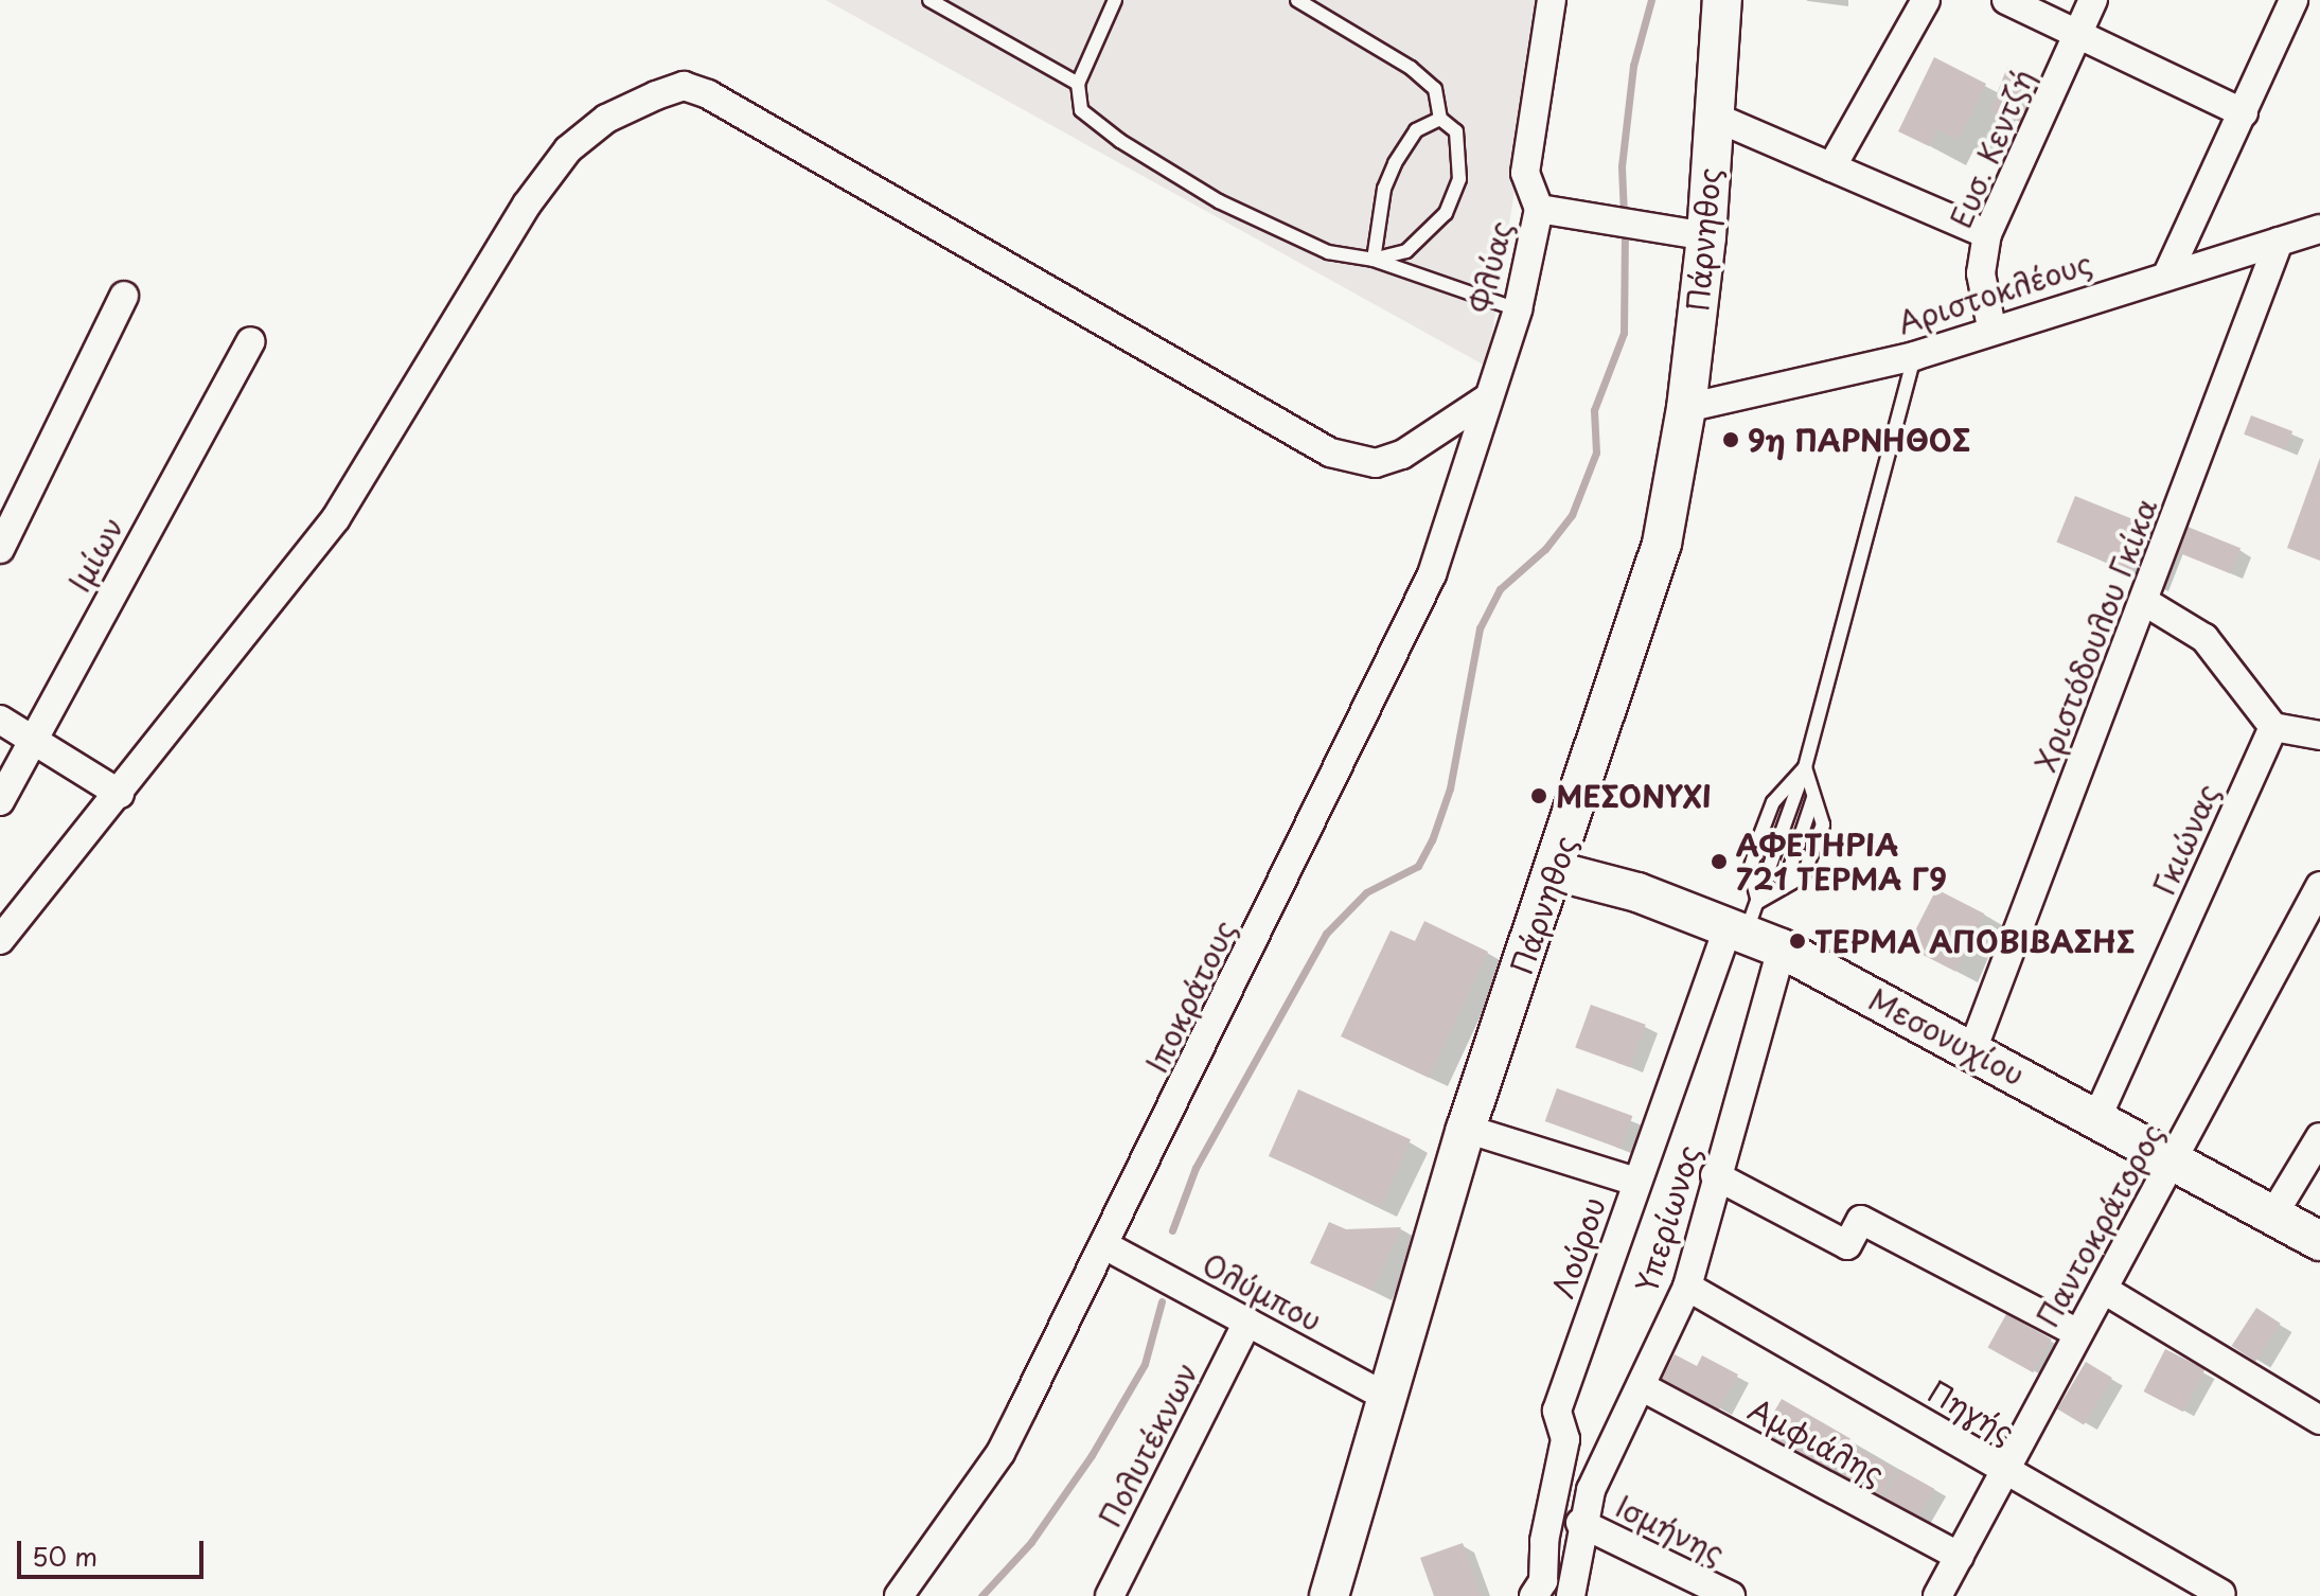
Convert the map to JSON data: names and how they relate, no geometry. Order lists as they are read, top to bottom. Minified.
{"streets":{"main road":["Πάρνηθος","Μεσονυχίου"],"street":["Ευσ. Κεντζή","Φλύας","Αριστοκλέους","Ιμίων","Χριστόδουλου Γκίκα","Γκιώνας","Ιποκράτους","Υπερίωνος","Παντοκράτορος","Λούρου","Ολύμπου","Πηγής","Αμφιάλης","Πολυτέκνων","Ισμήνης"]},"crossings":[["Ευσ. Κεντζή","Αριστοκλέους"],["Πάρνηθος","Αριστοκλέους"],["Πάρνηθος","Μεσονυχίου"],["Πάρνηθος","Ολύμπου"],["Φλύας","Ιποκράτους"],["Αριστοκλέους","Χριστόδουλου Γκίκα"],["Χριστόδουλου Γκίκα","Μεσονυχίου"],["Γκιώνας","Μεσονυχίου"],["Ιποκράτους","Ολύμπου"],["Μεσονυχίου","Υπερίωνος"],["Μεσονυχίου","Παντοκράτορος"],["Μεσονυχίου","Λούρου"],["Υπερίωνος","Πηγής"],["Υπερίωνος","Αμφιάλης"],["Υπερίωνος","Ισμήνης"],["Παντοκράτορος","Πηγής"],["Παντοκράτορος","Αμφιάλης"],["Ολύμπου","Πολυτέκνων"]],"places":["9η ΠΑΡΝΗΘΟΣ","ΜΕΣΟΝΥΧΙ","ΑΦΕΤΗΡΙΑ 721 ΤΕΡΜΑ Γ9","ΤΕΡΜΑ ΑΠΟΒΙΒΑΣΗΣ"],"scale_bar":"50 m"}
